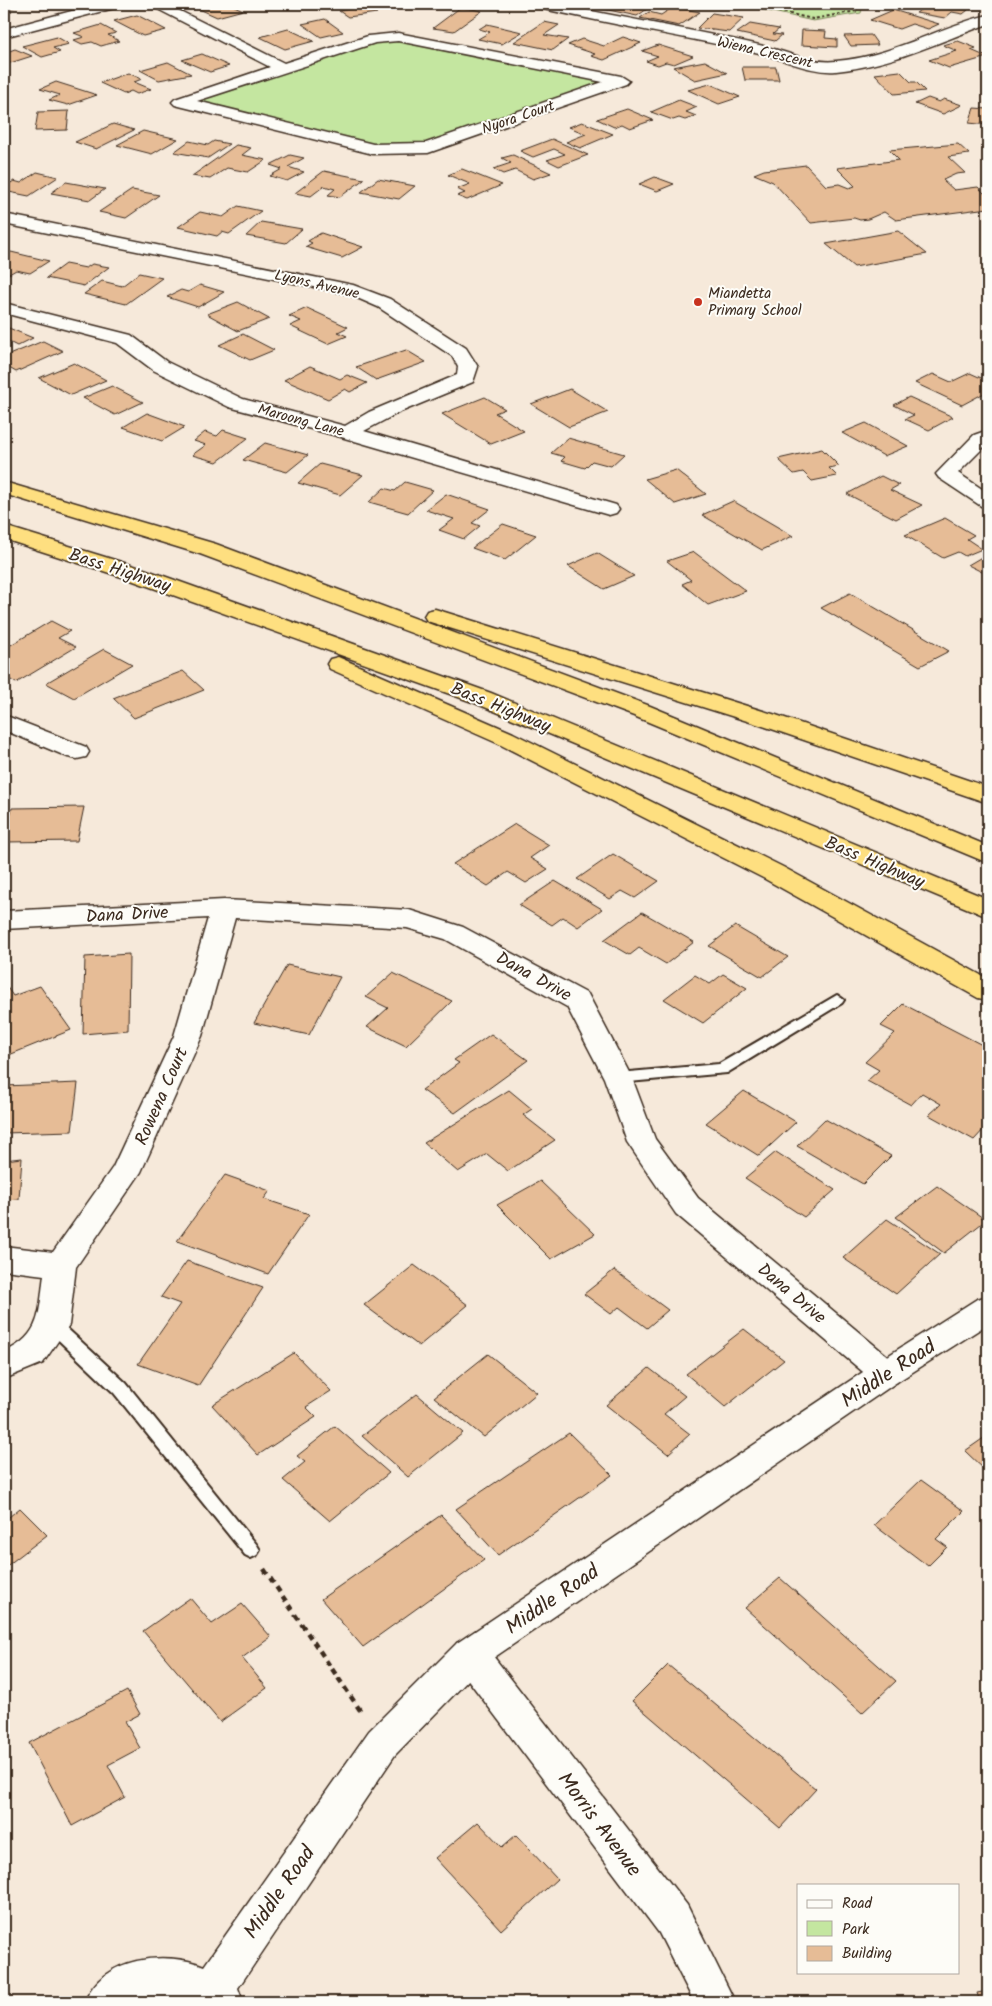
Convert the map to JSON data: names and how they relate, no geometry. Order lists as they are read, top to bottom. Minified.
{"streets":{"highway":["Bass Highway"],"street":["Wiena Crescent","Nyora Court","Lyons Avenue","Maroong Lane","Dana Drive","Rowena Court","Middle Road","Morris Avenue"]},"crossings":[["Lyons Avenue","Maroong Lane"],["Dana Drive","Rowena Court"],["Dana Drive","Middle Road"],["Middle Road","Morris Avenue"]],"places":["Miandetta Primary School"],"legend":["Road","Park","Building"]}
